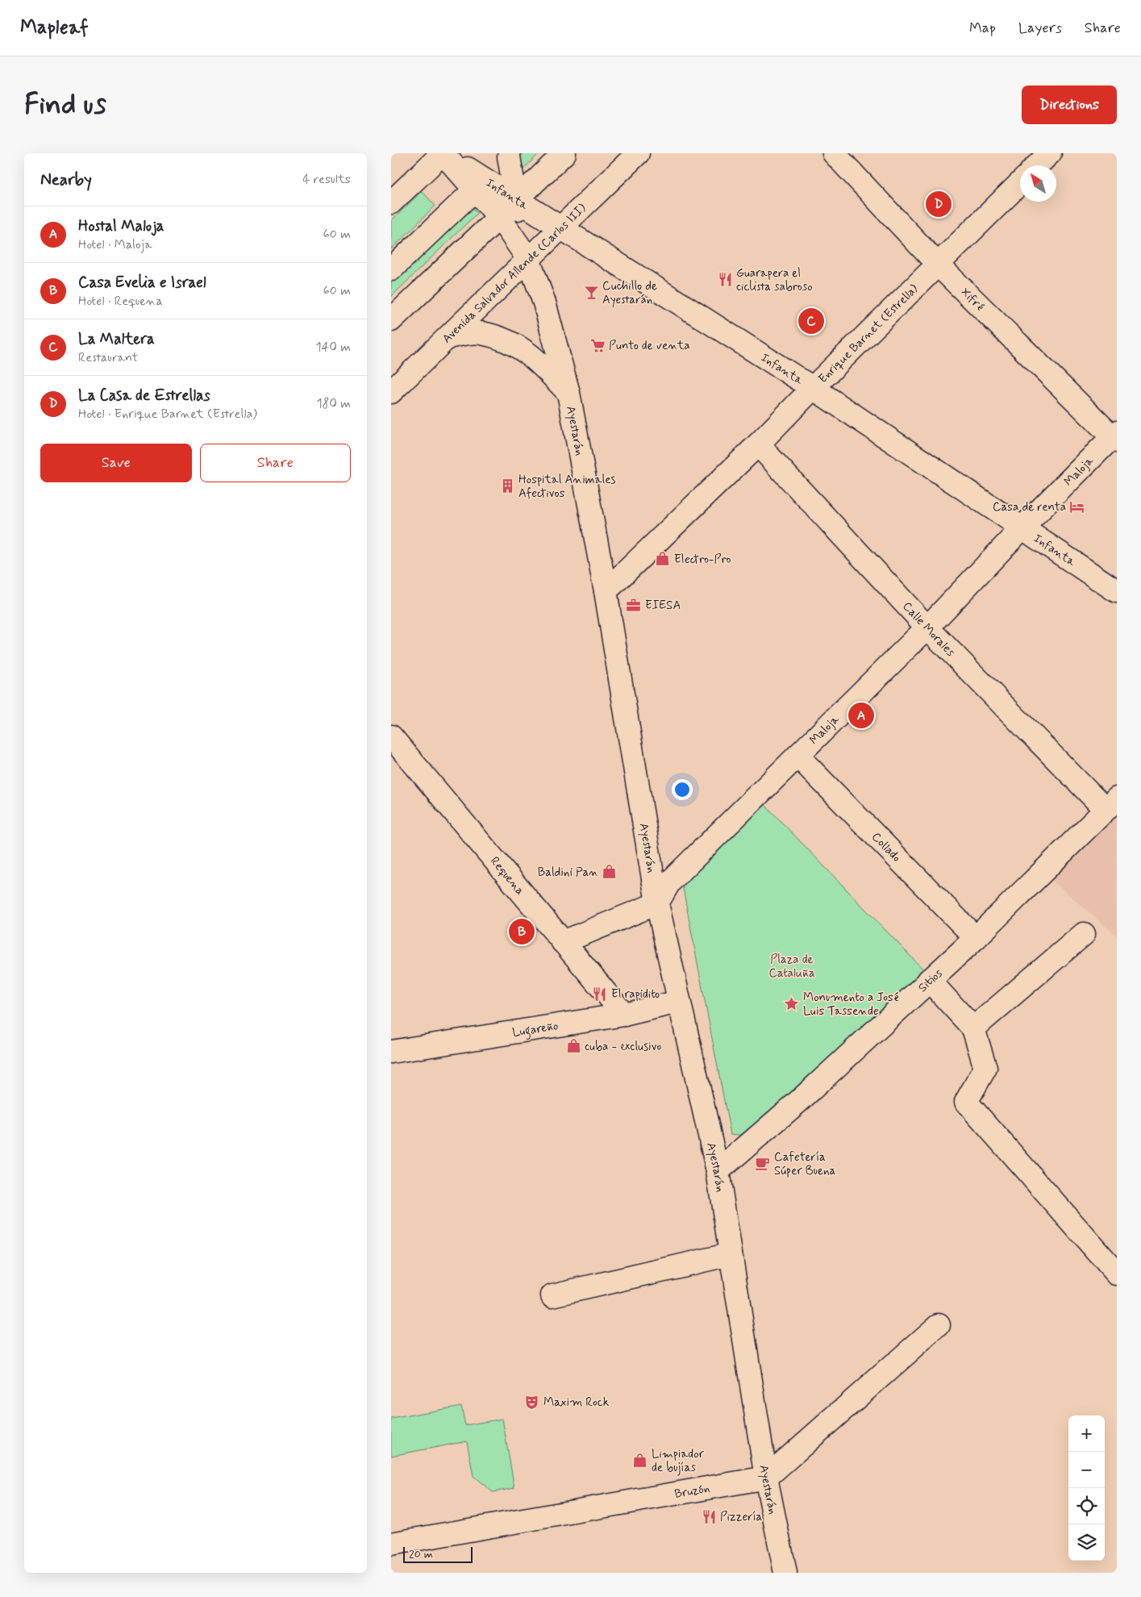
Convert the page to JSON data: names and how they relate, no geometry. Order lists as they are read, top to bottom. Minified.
{"streets":{"main road":["Infanta","Avenida Salvador Allende (Carlos III)","Xifré","Enrique Barnet (Estrella)","Ayestarán","Maloja","Calle Morales","Collado","Requena","Sitios","Lugareño","Bruzón"]},"crossings":[["Infanta","Avenida Salvador Allende (Carlos III)"],["Infanta","Enrique Barnet (Estrella)"],["Infanta","Ayestarán"],["Infanta","Maloja"],["Avenida Salvador Allende (Carlos III)","Ayestarán"],["Xifré","Enrique Barnet (Estrella)"],["Xifré","Maloja"],["Enrique Barnet (Estrella)","Ayestarán"],["Enrique Barnet (Estrella)","Calle Morales"],["Ayestarán","Maloja"],["Ayestarán","Sitios"],["Ayestarán","Lugareño"],["Ayestarán","Bruzón"],["Maloja","Calle Morales"],["Maloja","Collado"],["Calle Morales","Sitios"],["Collado","Sitios"],["Requena","Lugareño"]],"parks":["Plaza de Cataluña"],"places":{"restaurant":["Guarapera el ciclista sabroso","El rapidito","Pizzería"],"bar":["Cuchillo de Ayestarán"],"supermarket":["Punto de venta"],"building":["Hospital Animales Afectivos"],"hotel":["Casa de renta"],"shop":["Electro-Pro","Baldini Pan","cuba - exclusivo","Limpiador de bujías"],"office":["EIESA"],"place":["Monumento a José Luis Tassende"],"cafe":["Cafetería Súper Buena"],"theatre":["Maxim Rock"]},"scale_bar":"20 m","north":"top left","page":{"header":"Mapleaf","nav":["Map","Layers","Share"],"buttons":["Directions",["Save","Share"]],"title":"Find us","heading":["Nearby","4 results"],"pins":["D","C","A","B"],"list":[{"mark":"A","name":"Hostal Maloja","note":"Hotel · Maloja","value":"60 m"},{"mark":"B","name":"Casa Evelia e Israel","note":"Hotel · Requena","value":"60 m"},{"mark":"C","name":"La Maltera","note":"Restaurant","value":"140 m"},{"mark":"D","name":"La Casa de Estrellas","note":"Hotel · Enrique Barnet (Estrella)","value":"180 m"}],"map_buttons":["+","−"],"scale":"20 m"}}
